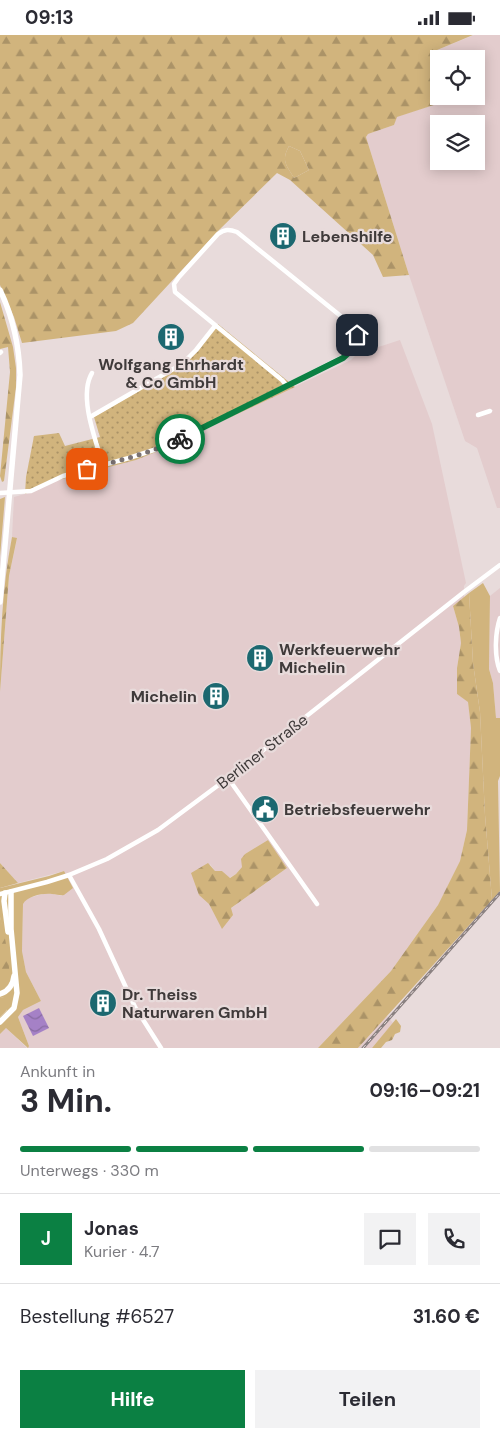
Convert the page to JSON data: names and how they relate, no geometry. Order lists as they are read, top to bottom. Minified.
{"streets":{"street":["Berliner Straße"]},"places":{"building":["Lebenshilfe","Wolfgang Ehrhardt & Co GmbH","Werkfeuerwehr Michelin","Michelin","Dr. Theiss Naturwaren GmbH"],"public building":["Betriebsfeuerwehr"]},"page":{"status":"09:13","heading":["3 Min.","Ankunft in","09:16–09:21"],"panel":["Jonas","Kurier · 4.7","Bestellung #6527","31.60 €"],"bar":"Unterwegs · 330 m","round":"J","buttons":["Hilfe","Teilen"]}}
